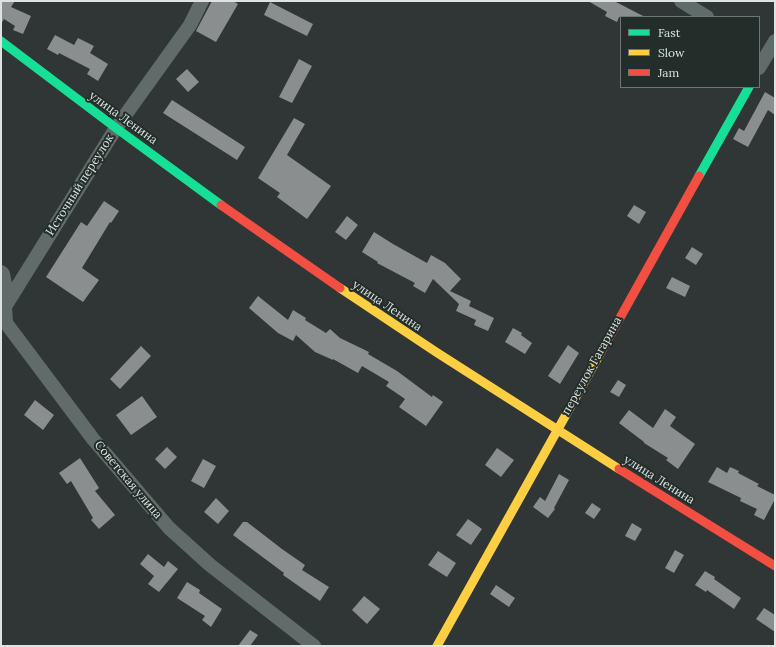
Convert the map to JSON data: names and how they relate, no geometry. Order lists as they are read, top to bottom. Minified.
{"streets":{"street":["улица Ленина","Источный переулок","переулок Гагарина","Советская улица"]},"crossings":[["улица Ленина","Источный переулок"],["улица Ленина","переулок Гагарина"],["Источный переулок","Советская улица"]],"legend":["Fast","Slow","Jam"]}
